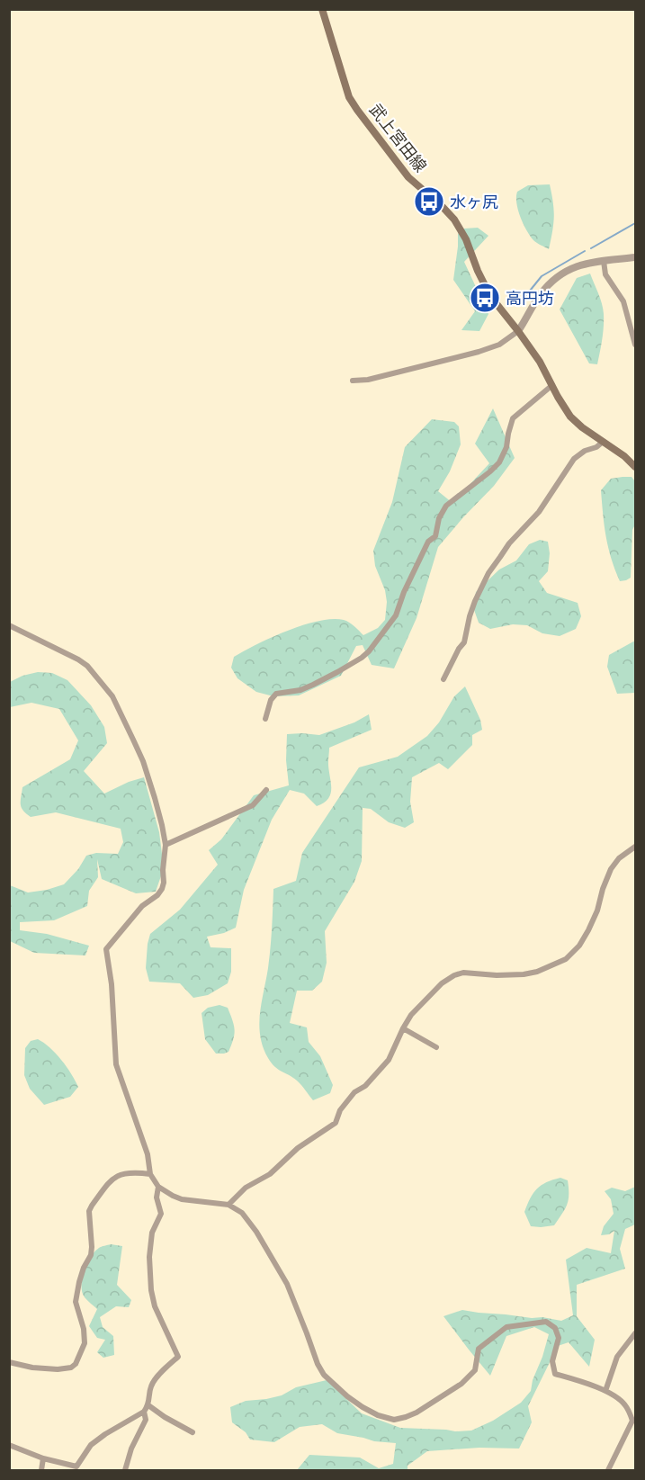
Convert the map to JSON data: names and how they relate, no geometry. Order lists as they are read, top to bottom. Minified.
{"streets":{"main road":["武上宮田線"]},"places":{"bus stop":["水ヶ尻","高円坊"]}}
